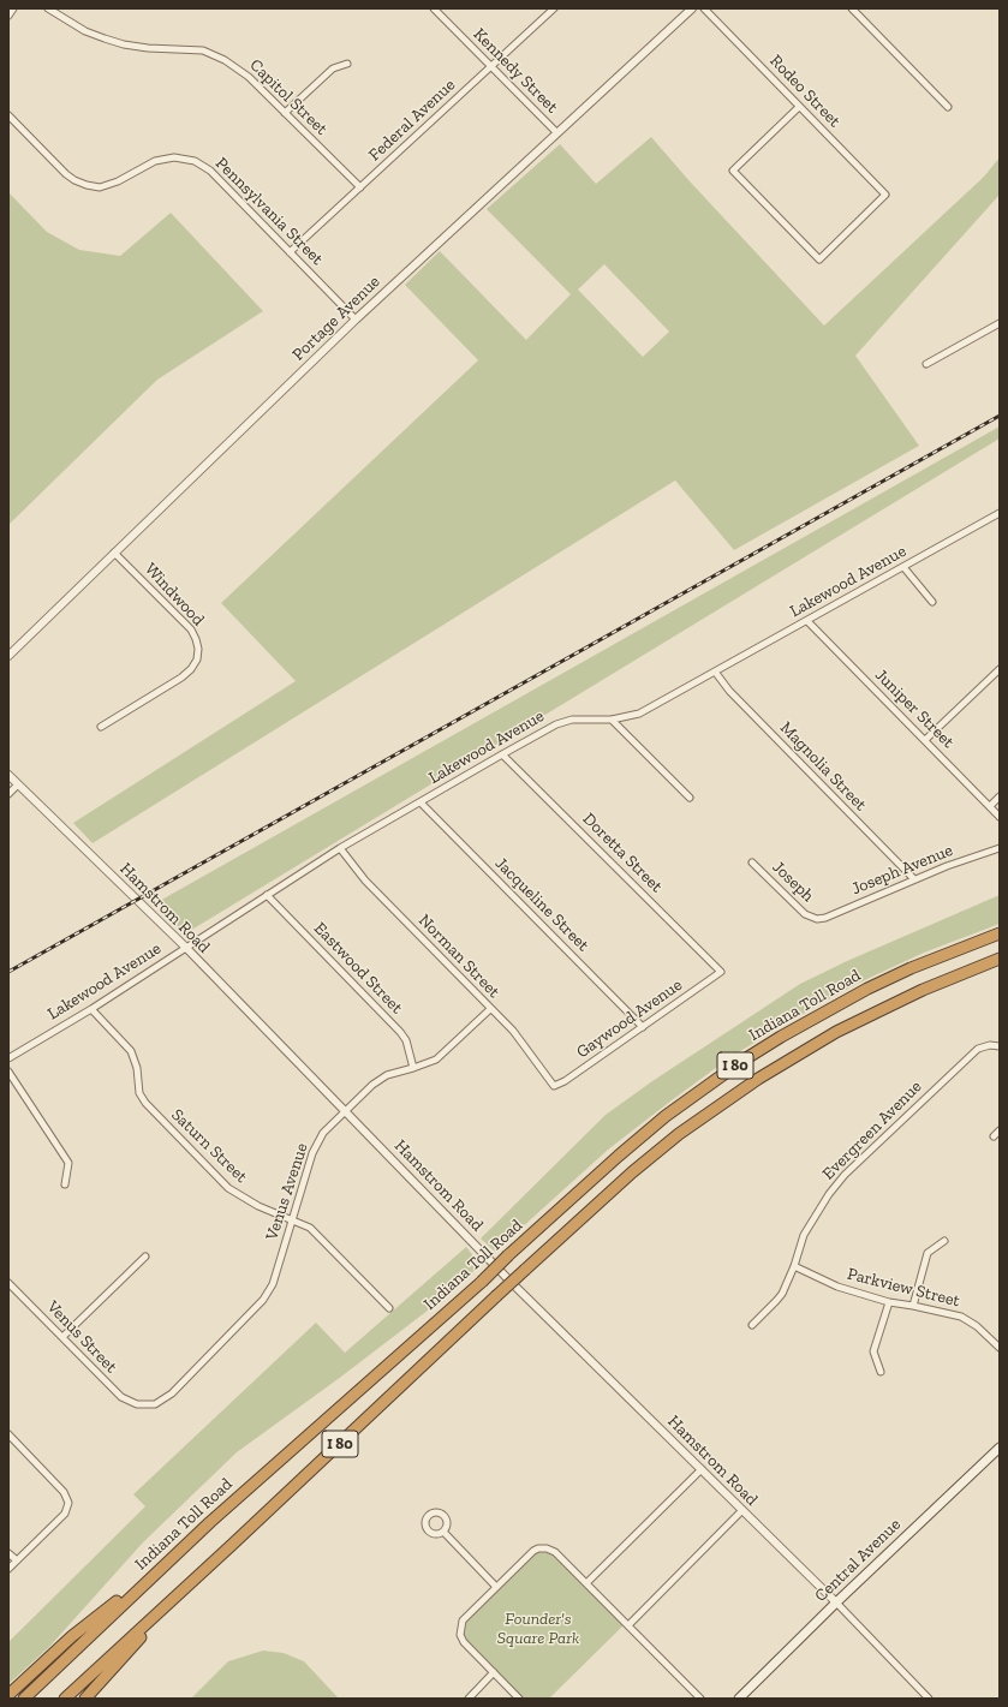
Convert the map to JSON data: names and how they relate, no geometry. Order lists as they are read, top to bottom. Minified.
{"streets":{"highway":["Indiana Toll Road","I 80"],"main road":["Central Avenue"],"street":["Kennedy Street","Rodeo Street","Capitol Street","Federal Avenue","Pennsylvania Street","Portage Avenue","Lakewood Avenue","Windwood","Juniper Street","Magnolia Street","Doretta Street","Joseph Avenue","Joseph","Jacqueline Street","Hamstrom Road","Norman Street","Eastwood Street","Gaywood Avenue","Evergreen Avenue","Saturn Street","Venus Avenue","Parkview Street","Venus Street"]},"crossings":[["Kennedy Street","Federal Avenue"],["Kennedy Street","Portage Avenue"],["Capitol Street","Federal Avenue"],["Federal Avenue","Pennsylvania Street"],["Pennsylvania Street","Portage Avenue"],["Portage Avenue","Windwood"],["Lakewood Avenue","Juniper Street"],["Lakewood Avenue","Magnolia Street"],["Lakewood Avenue","Doretta Street"],["Lakewood Avenue","Jacqueline Street"],["Lakewood Avenue","Hamstrom Road"],["Lakewood Avenue","Norman Street"],["Lakewood Avenue","Eastwood Street"],["Lakewood Avenue","Saturn Street"],["Magnolia Street","Joseph Avenue"],["Doretta Street","Gaywood Avenue"],["Joseph Avenue","Joseph"],["Jacqueline Street","Gaywood Avenue"],["Hamstrom Road","Venus Avenue"],["Hamstrom Road","Central Avenue"],["Norman Street","Gaywood Avenue"],["Norman Street","Venus Avenue"],["Eastwood Street","Venus Avenue"],["Evergreen Avenue","Parkview Street"],["Saturn Street","Venus Avenue"],["Venus Avenue","Venus Street"]],"parks":["Founder's Square Park"]}
